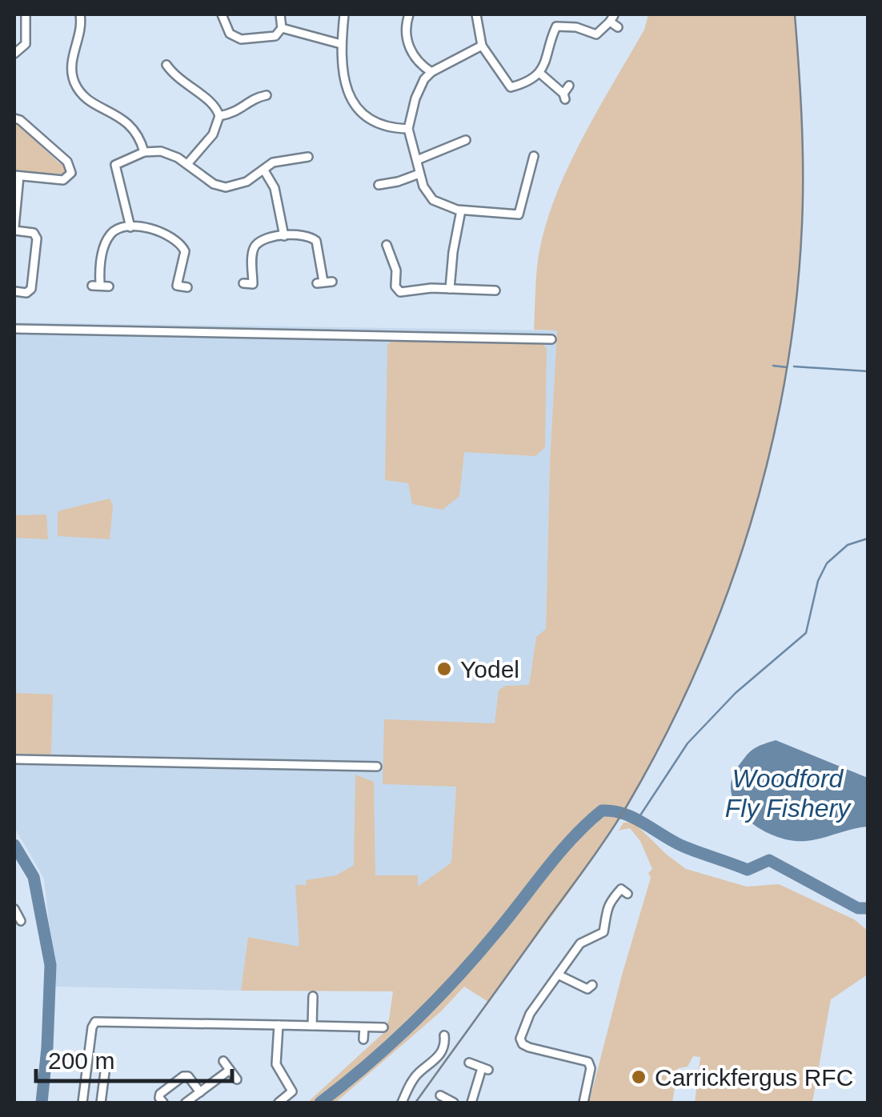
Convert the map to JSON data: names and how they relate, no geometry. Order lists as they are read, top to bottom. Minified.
{"water":["Woodford Fly Fishery"],"places":["Yodel","Carrickfergus RFC"],"scale_bar":"200 m"}
